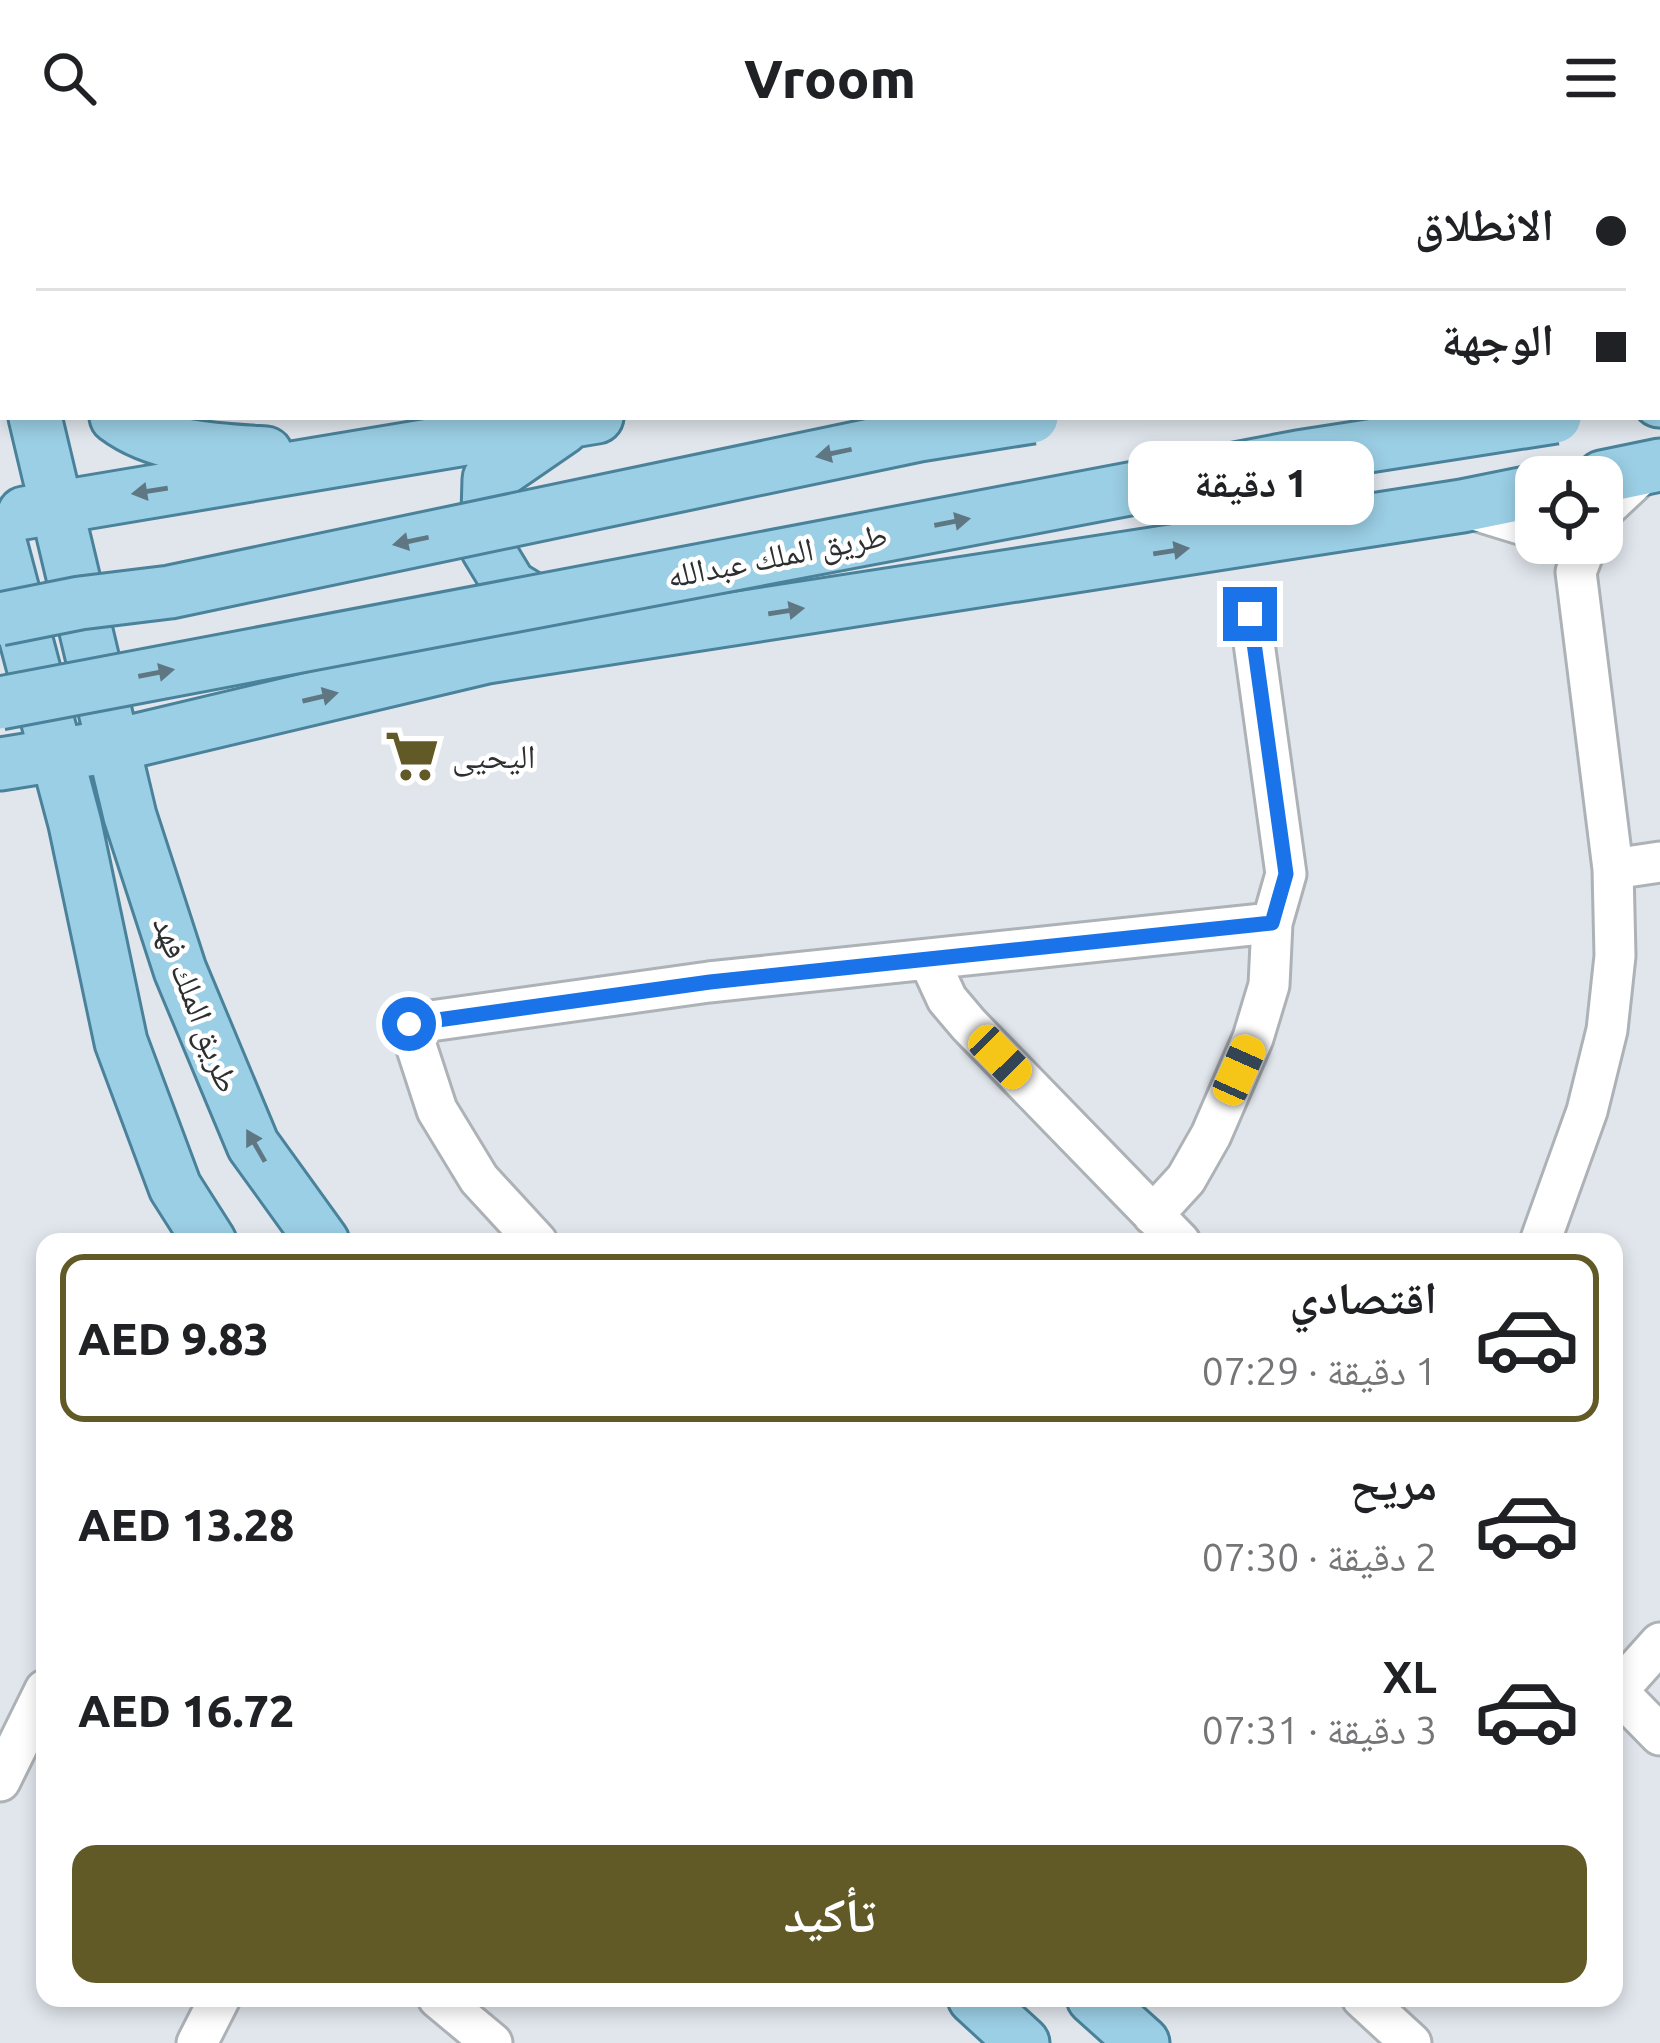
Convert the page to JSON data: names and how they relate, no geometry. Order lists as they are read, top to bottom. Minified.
{"streets":{"main road":["طريق الملك عبدالله","طريق الملك فهد"]},"places":{"supermarket":["اليحيى"]},"page":{"header":"Vroom","banner":["الانطلاق","الوجهة"],"bubble":"1 دقيقة","list":[{"name":"اقتصادي","note":"1 دقيقة · 07:29","value":"AED 9.83"},{"name":"مريح","note":"2 دقيقة · 07:30","value":"AED 13.28"},{"name":"XL","note":"3 دقيقة · 07:31","value":"AED 16.72"}],"buttons":"تأكيد"}}
